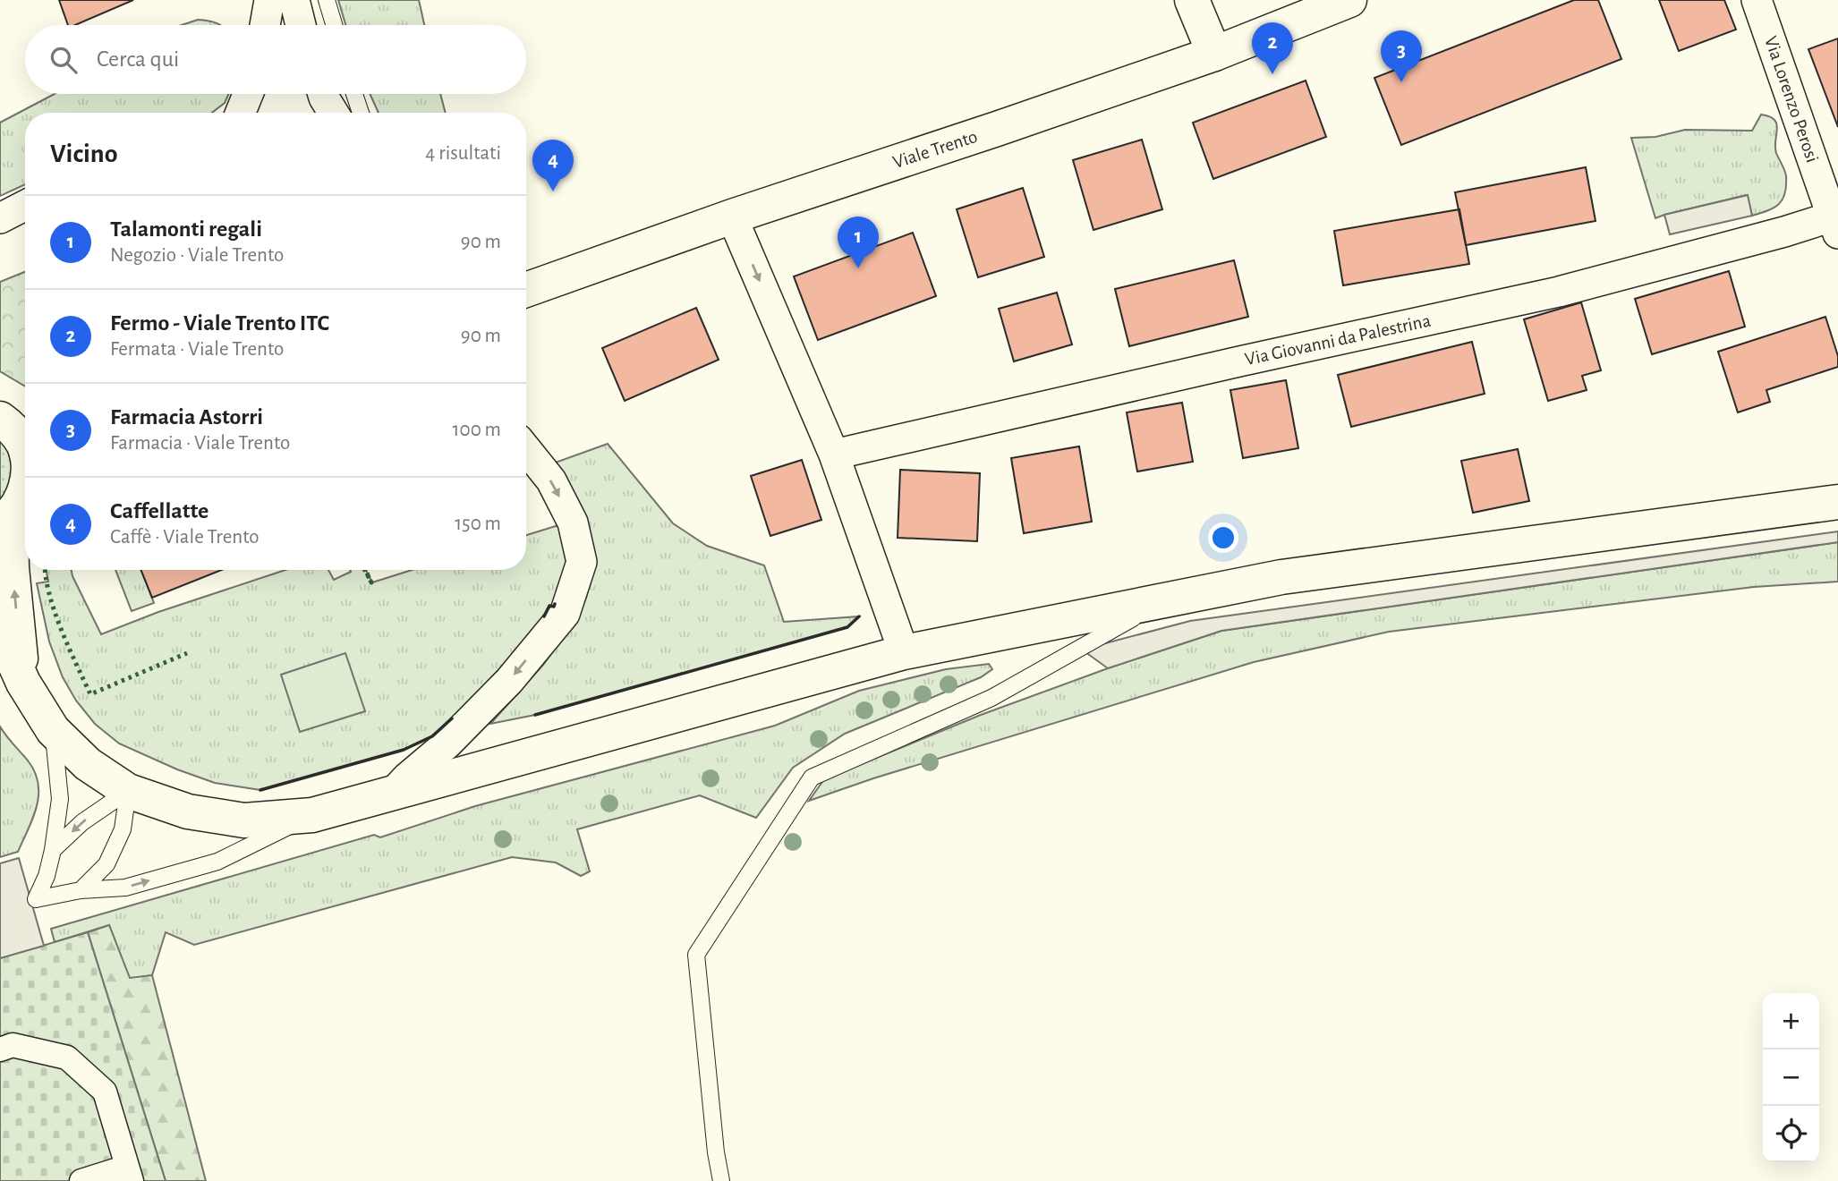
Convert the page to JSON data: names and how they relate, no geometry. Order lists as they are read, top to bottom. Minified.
{"streets":{"street":["Via Lorenzo Perosi","Viale Trento","Via Giovanni da Palestrina"]},"crossings":[["Via Lorenzo Perosi","Via Giovanni da Palestrina"]],"page":{"pins":["2","3","4","1"],"search":"Cerca qui","heading":["Vicino","4 risultati"],"list":[{"mark":"1","name":"Talamonti regali","note":"Negozio · Viale Trento","value":"90 m"},{"mark":"2","name":"Fermo - Viale Trento ITC","note":"Fermata · Viale Trento","value":"90 m"},{"mark":"3","name":"Farmacia Astorri","note":"Farmacia · Viale Trento","value":"100 m"},{"mark":"4","name":"Caffellatte","note":"Caffè · Viale Trento","value":"150 m"}],"map_buttons":["+","−"]}}
